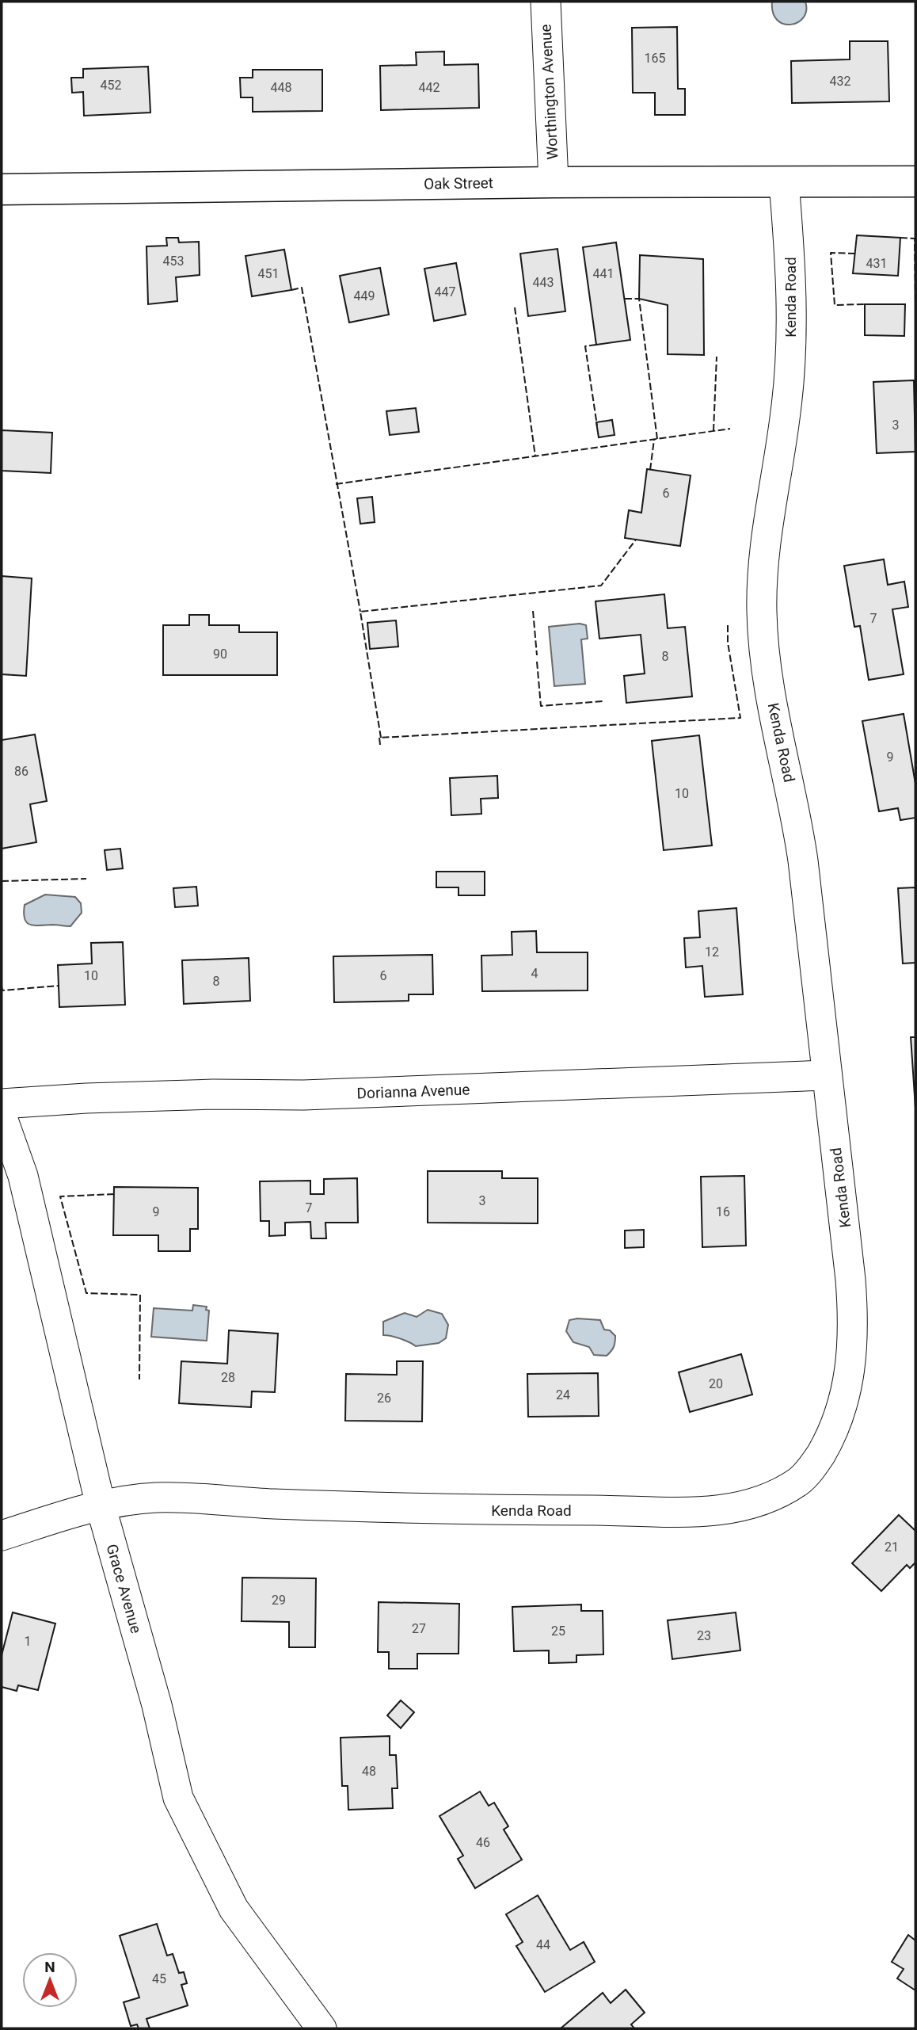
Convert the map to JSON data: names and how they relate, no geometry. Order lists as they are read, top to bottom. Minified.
{"streets":{"street":["Worthington Avenue","Oak Street","Kenda Road","Dorianna Avenue","Grace Avenue"]},"crossings":[["Worthington Avenue","Oak Street"],["Oak Street","Kenda Road"],["Kenda Road","Dorianna Avenue"],["Kenda Road","Grace Avenue"]],"house_numbers":["165","432","452","448","442","453","431","451","441","443","447","449","3","6","7","90","8","9","86","10","12","4","10","6","8","3","7","9","16","28","20","24","26","21","29","27","25","23","1","48","46","44","45"],"north":"top"}
